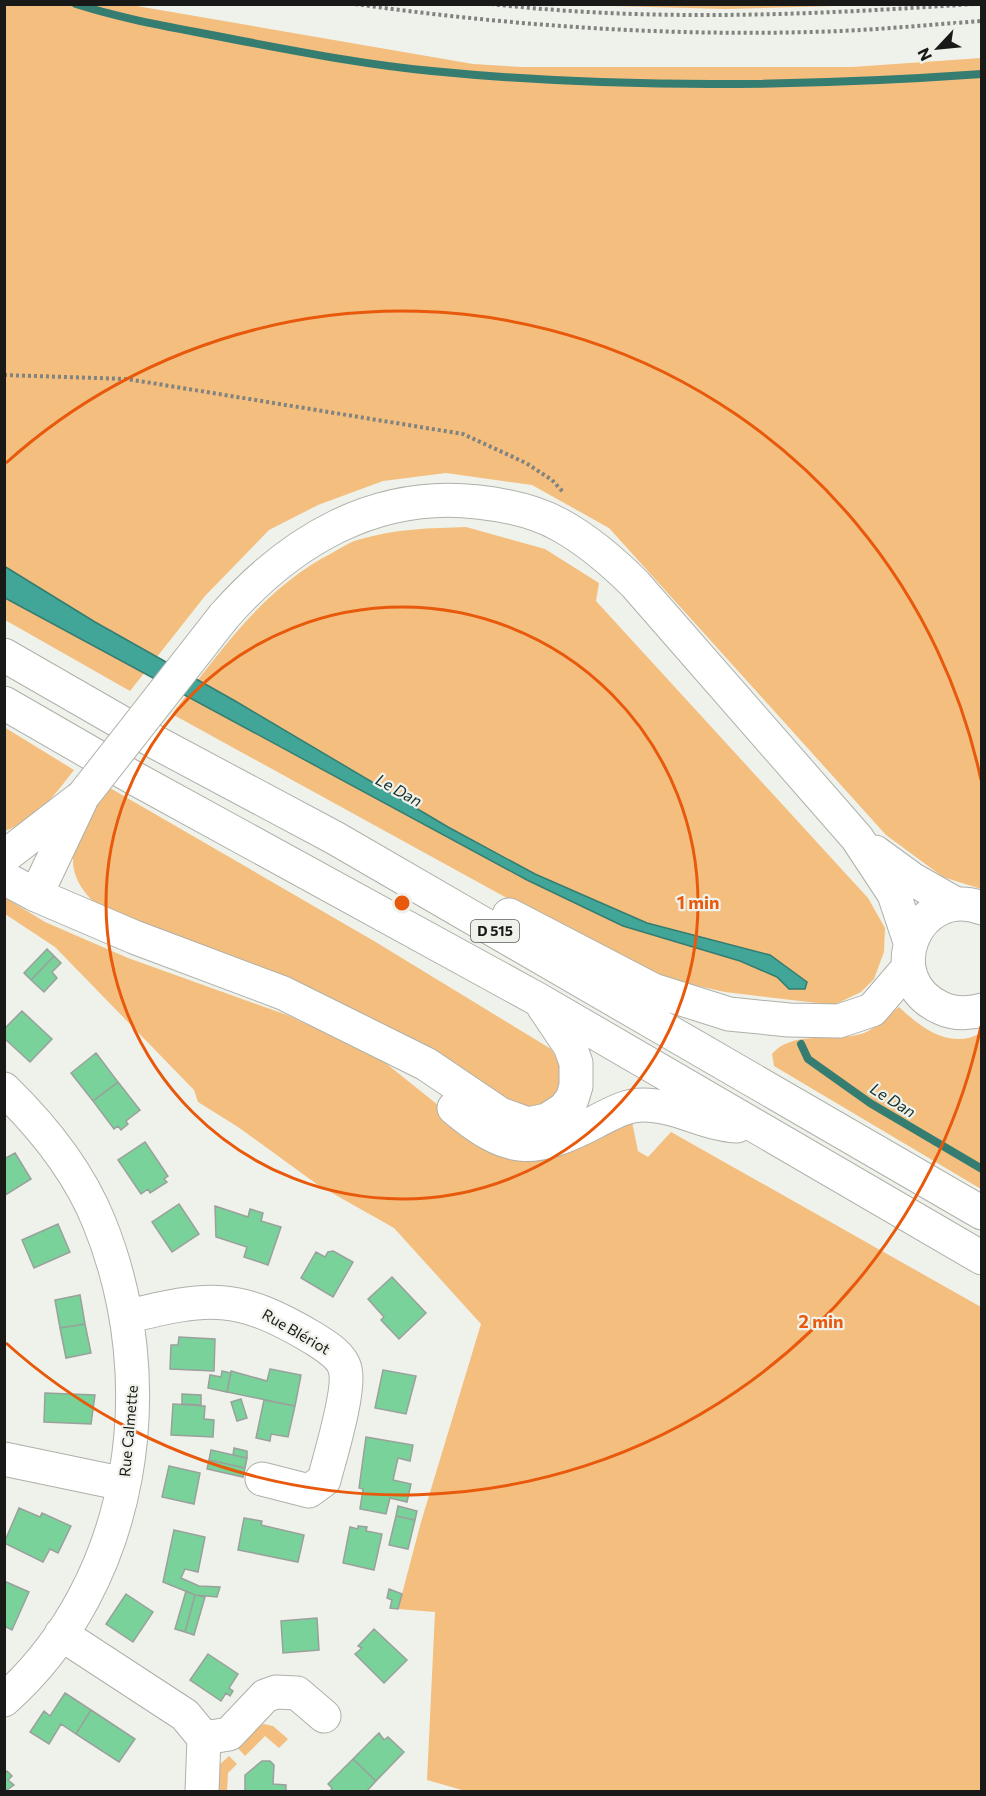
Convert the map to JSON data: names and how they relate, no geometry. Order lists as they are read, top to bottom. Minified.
{"streets":{"main road":["D 515","Rue Blériot","Rue Calmette"]},"crossings":[["Rue Blériot","Rue Calmette"]],"water":["Le Dan"],"north":"bottom left","rings":["1 min","2 min"]}
